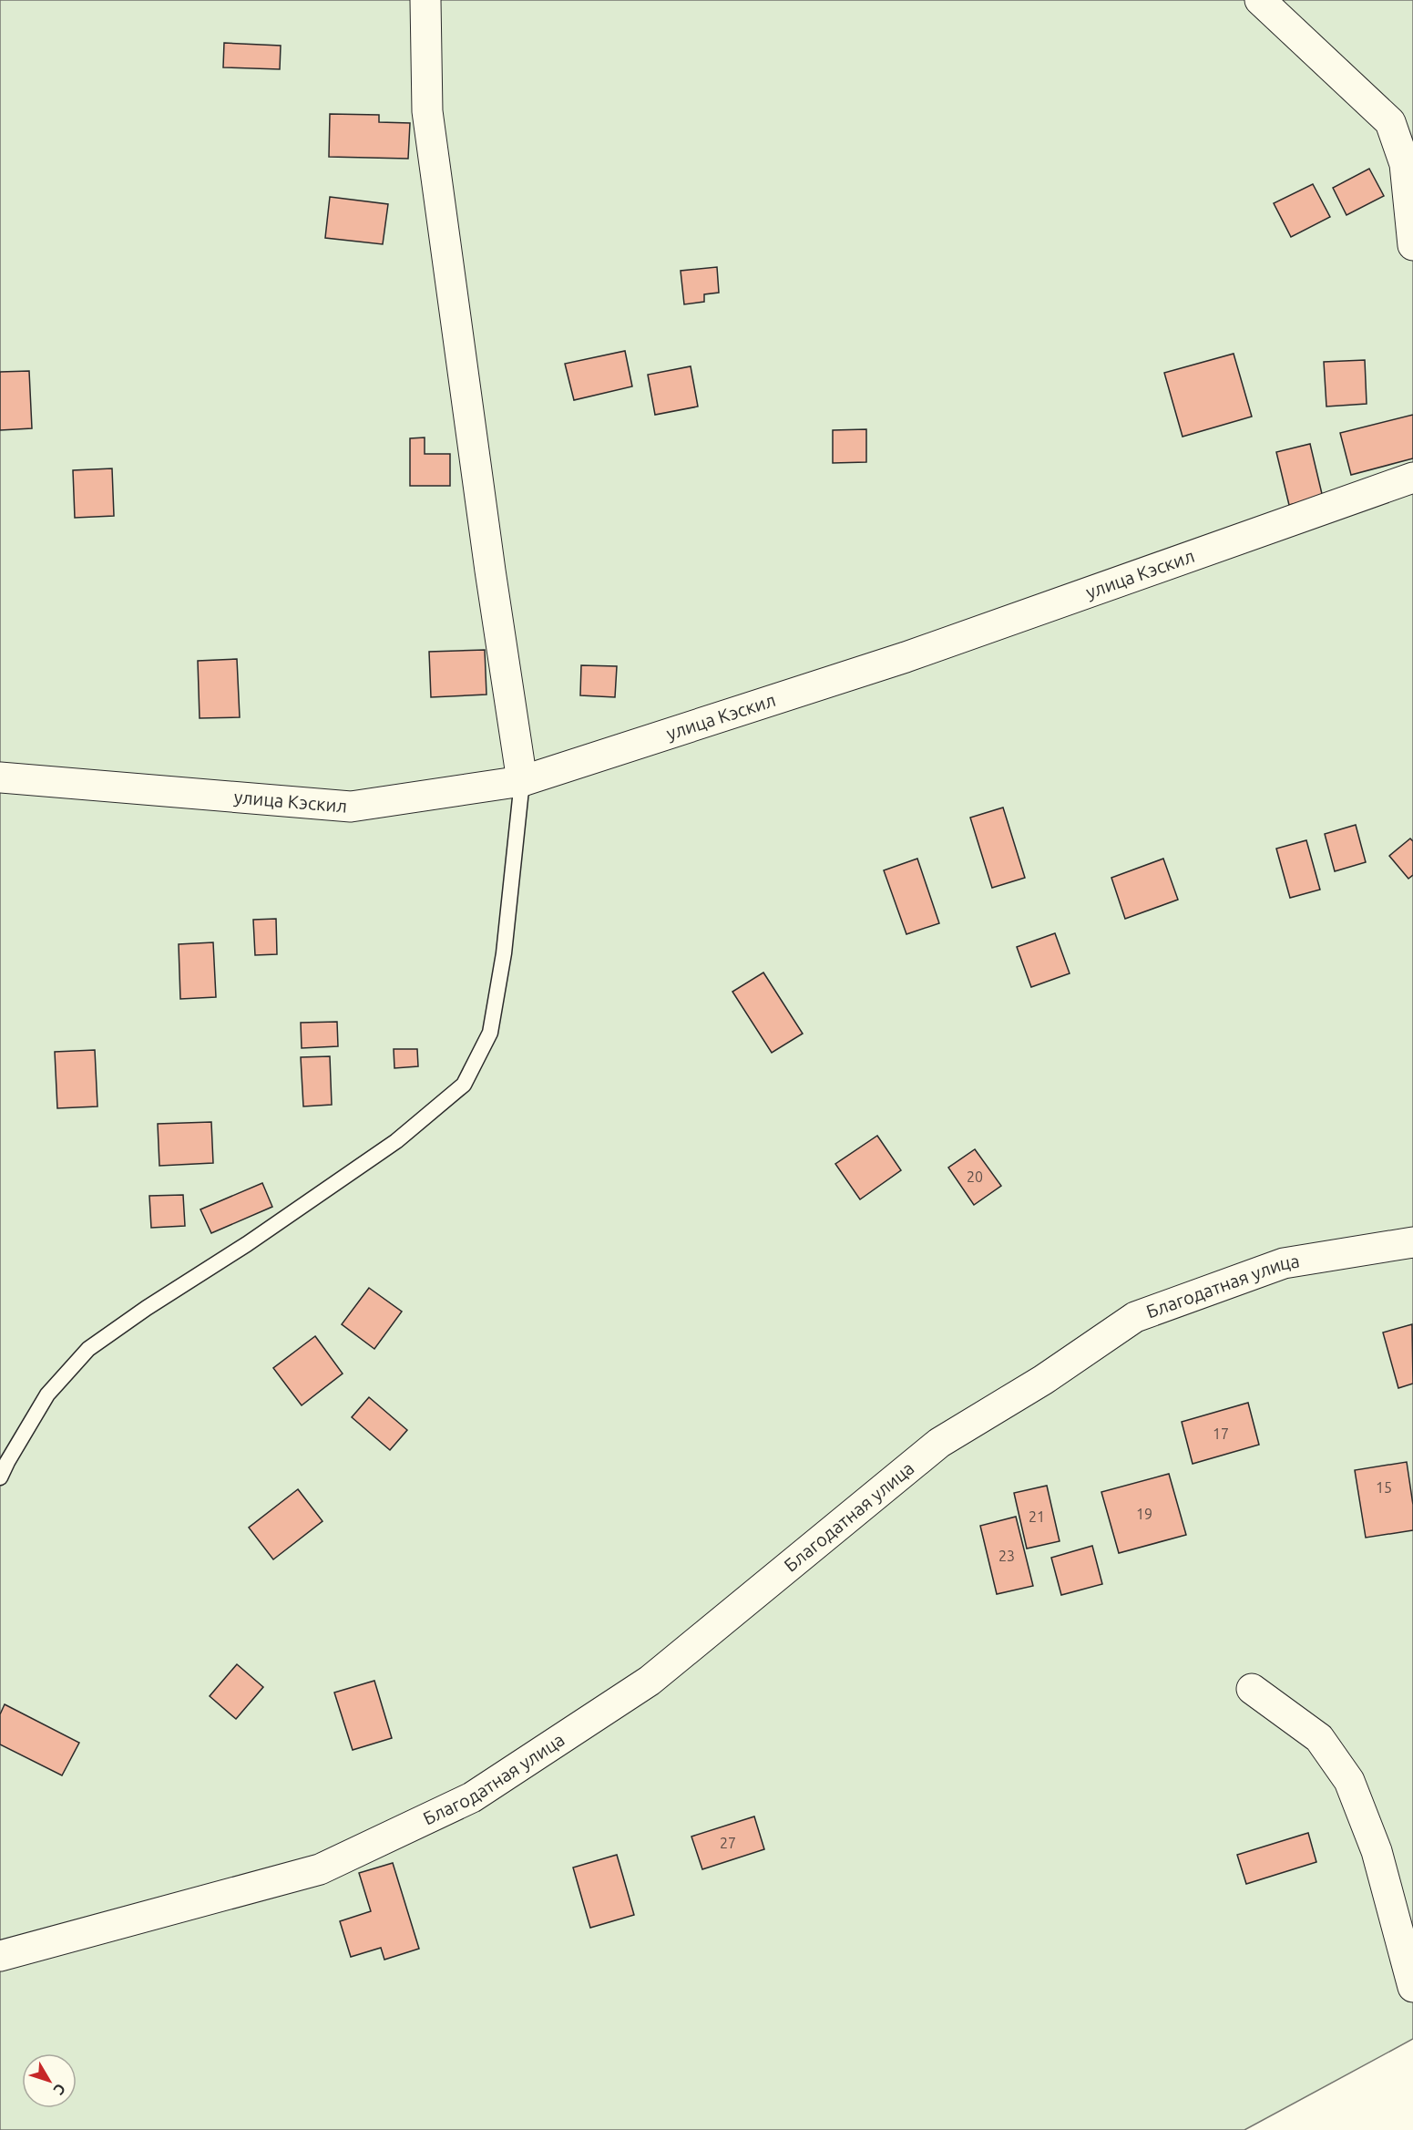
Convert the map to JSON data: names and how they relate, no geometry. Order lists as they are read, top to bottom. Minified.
{"streets":{"street":["улица Кэскил","Благодатная улица"]},"house_numbers":["20","17","15","19","21","23","27"],"north":"bottom right"}
